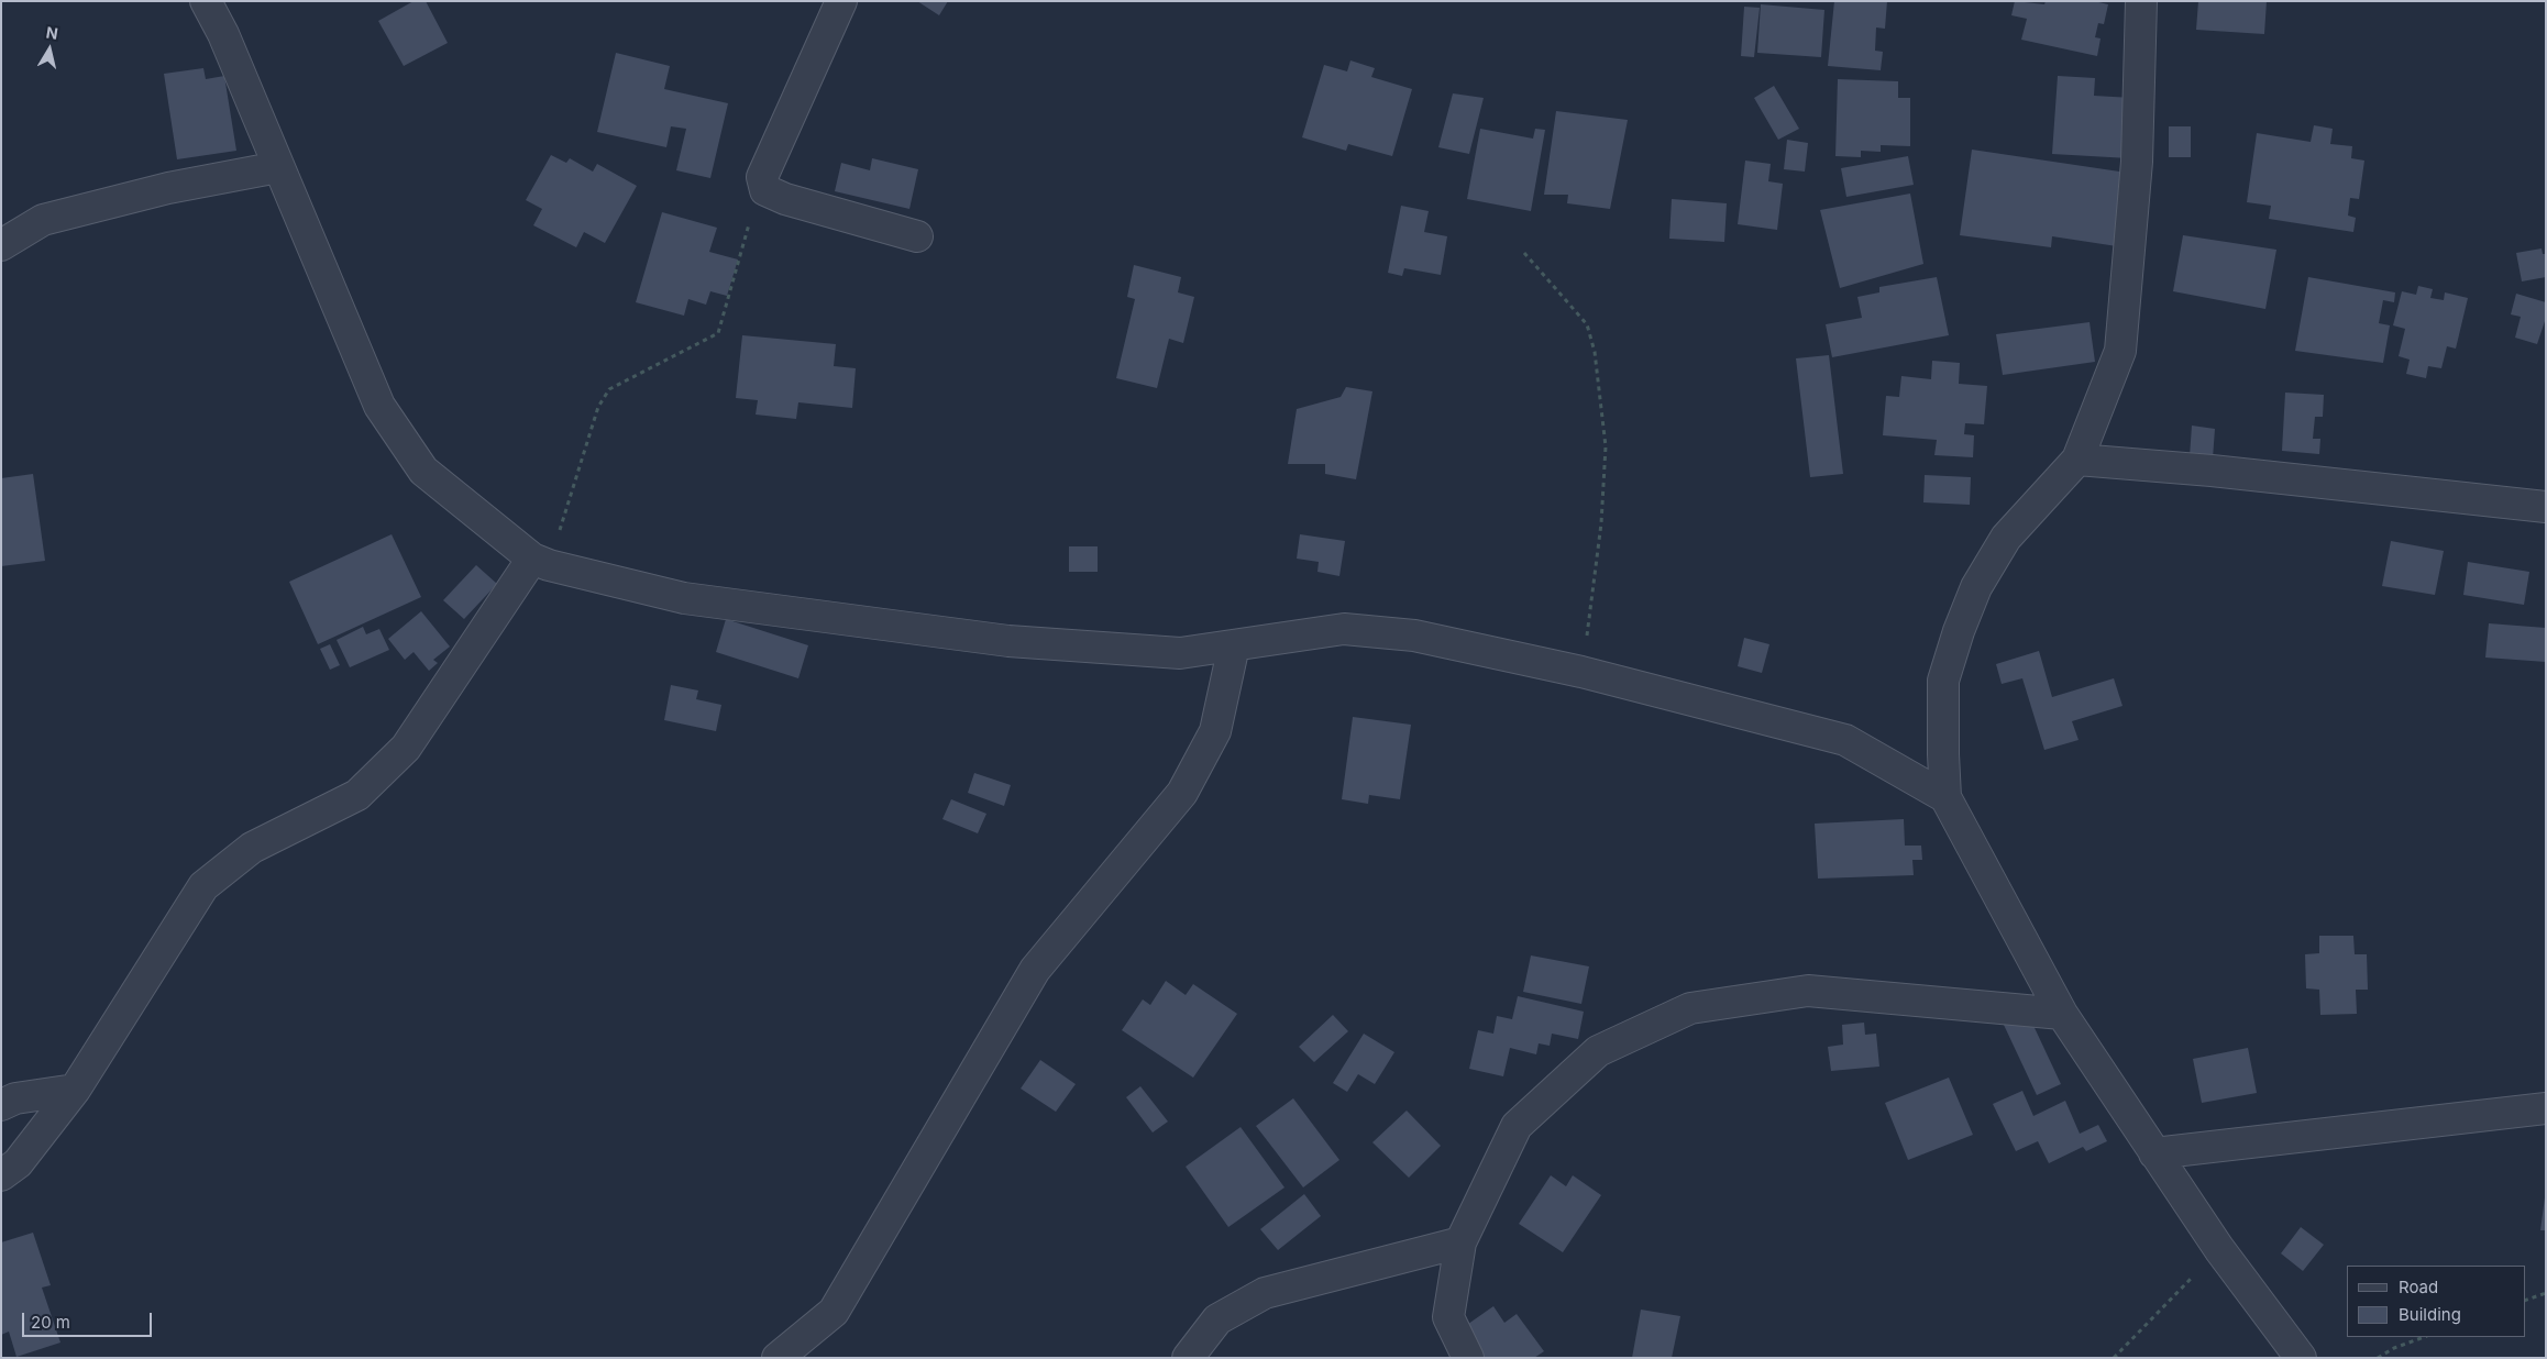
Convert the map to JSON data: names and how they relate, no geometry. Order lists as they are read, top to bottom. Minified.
{"legend":["Road","Building"],"scale_bar":"20 m","north":"top"}
